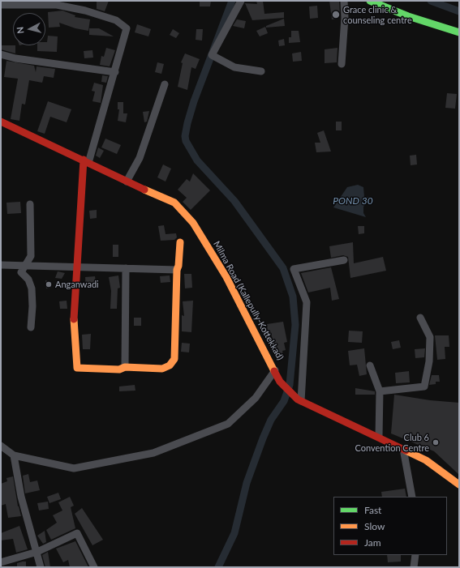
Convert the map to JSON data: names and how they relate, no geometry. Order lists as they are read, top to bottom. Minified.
{"streets":{"main road":["Milma Road (Kallepully-Kottekkad)"]},"water":["POND 30"],"places":["Grace clinic & counseling centre","Anganwadi","Club 6 Convention Centre"],"legend":["Fast","Slow","Jam"],"north":"left"}
